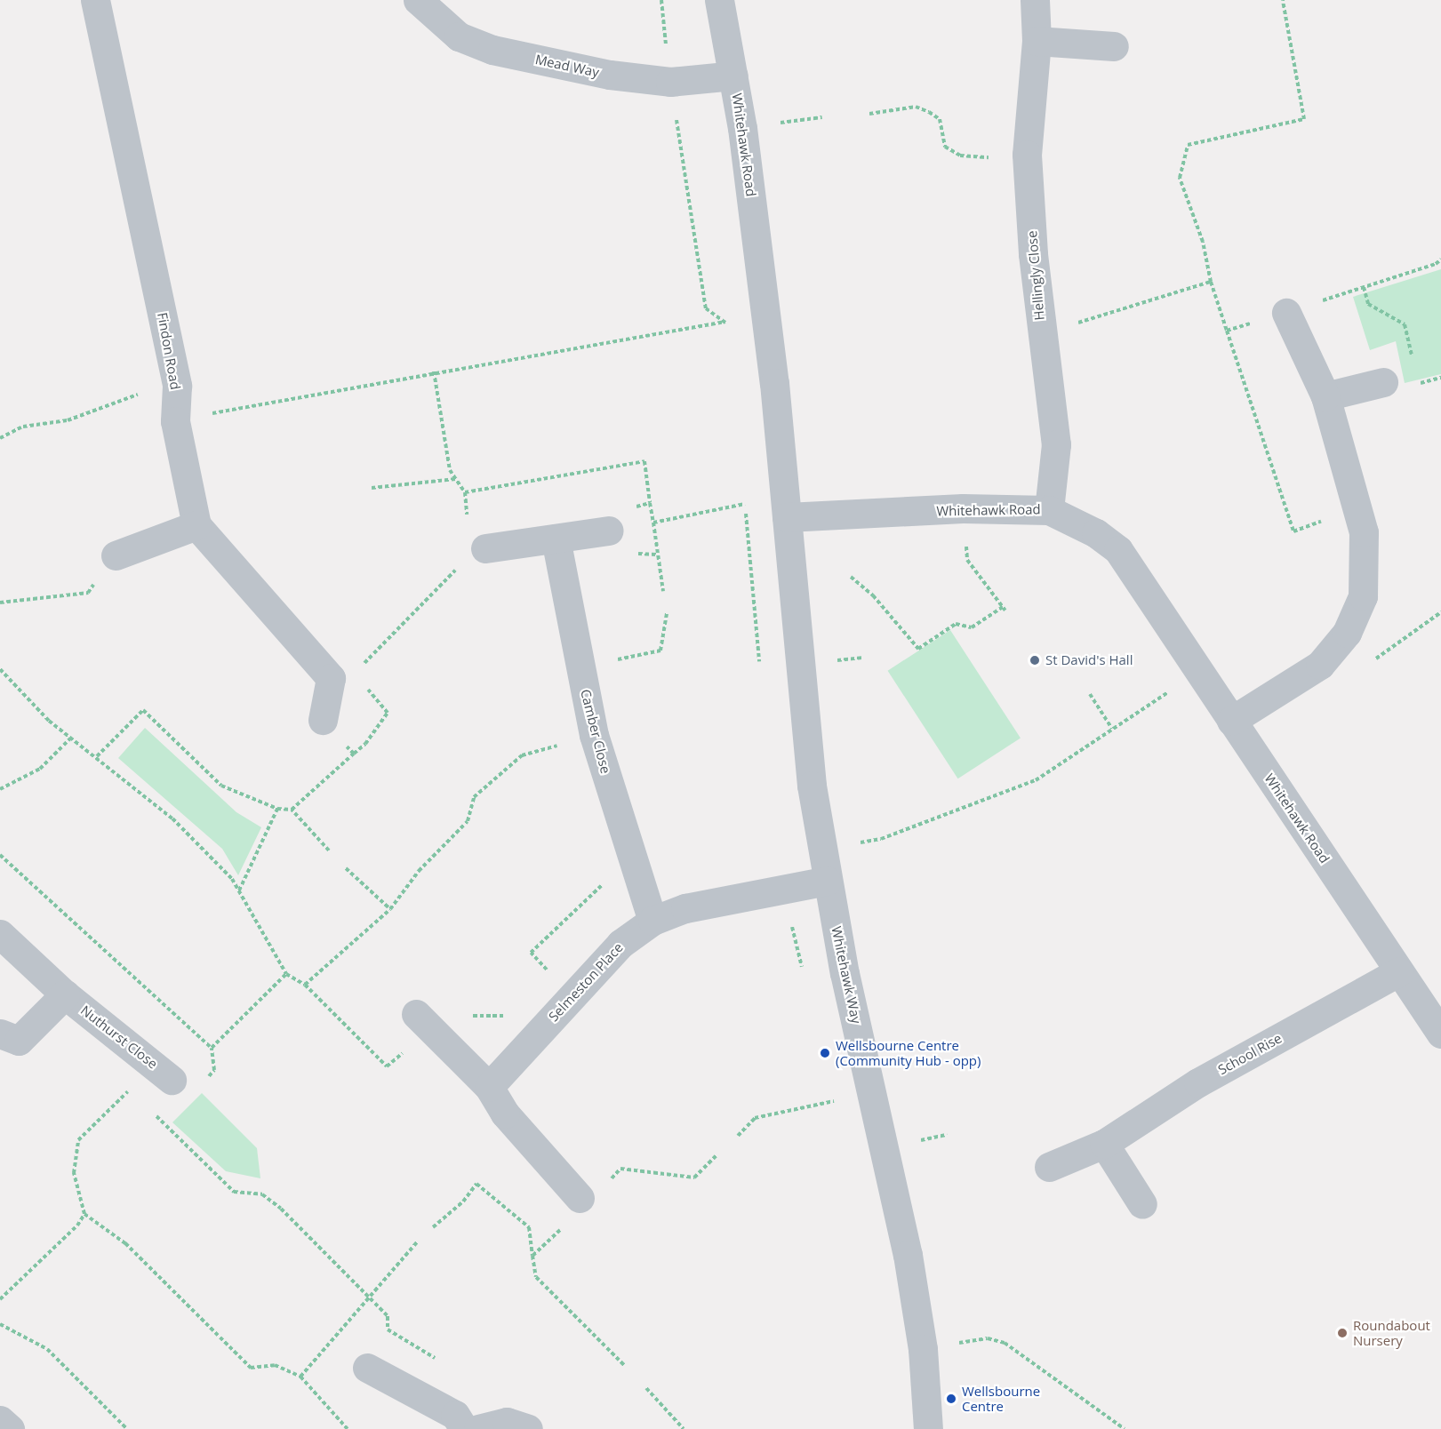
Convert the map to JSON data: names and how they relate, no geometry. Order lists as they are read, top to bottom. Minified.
{"streets":{"street":["Mead Way","Whitehawk Road","Hellingly Close","Findon Road","Camber Close","Whitehawk Way","Selmeston Place","Nuthurst Close","School Rise"]},"crossings":[["Mead Way","Whitehawk Road"],["Whitehawk Road","Hellingly Close"],["Whitehawk Road","Whitehawk Way"],["Whitehawk Road","School Rise"],["Camber Close","Selmeston Place"],["Whitehawk Way","Selmeston Place"]],"places":["St David's Hall","Wellsbourne Centre (Community Hub - opp)","Roundabout Nursery","Wellsbourne Centre"]}
